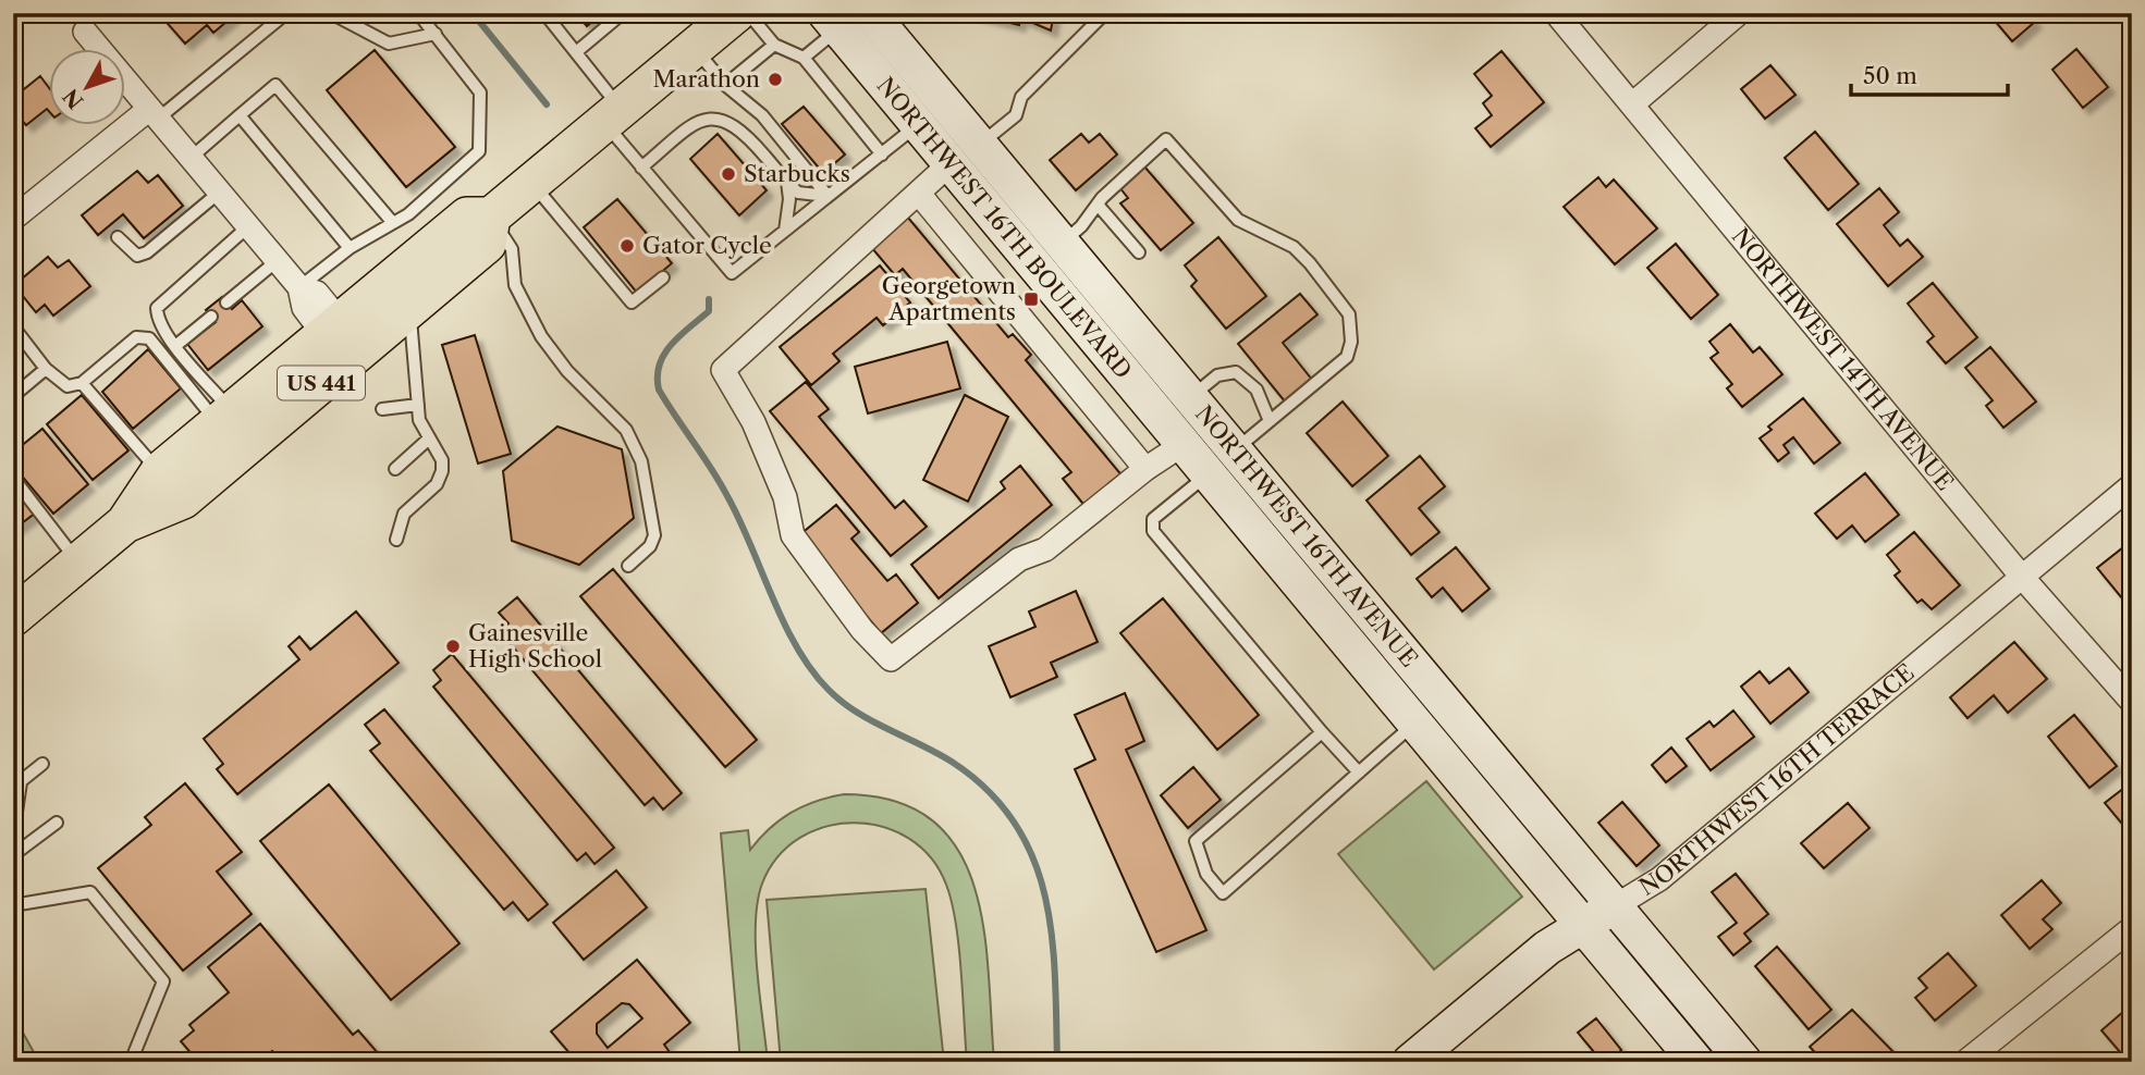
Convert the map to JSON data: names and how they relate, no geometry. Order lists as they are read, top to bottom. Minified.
{"streets":{"main road":["NORTHWEST 16TH BOULEVARD","US 441","NORTHWEST 16TH AVENUE","NORTHWEST 16TH TERRACE"],"street":["NORTHWEST 14TH AVENUE"]},"crossings":[["NORTHWEST 16TH BOULEVARD","NORTHWEST 16TH AVENUE"],["NORTHWEST 14TH AVENUE","NORTHWEST 16TH TERRACE"],["NORTHWEST 16TH AVENUE","NORTHWEST 16TH TERRACE"]],"places":{"other":["Marathon","Starbucks","Gator Cycle","Gainesville High School"],"transit":["Georgetown Apartments"]},"scale_bar":"50 m","north":"bottom left"}
